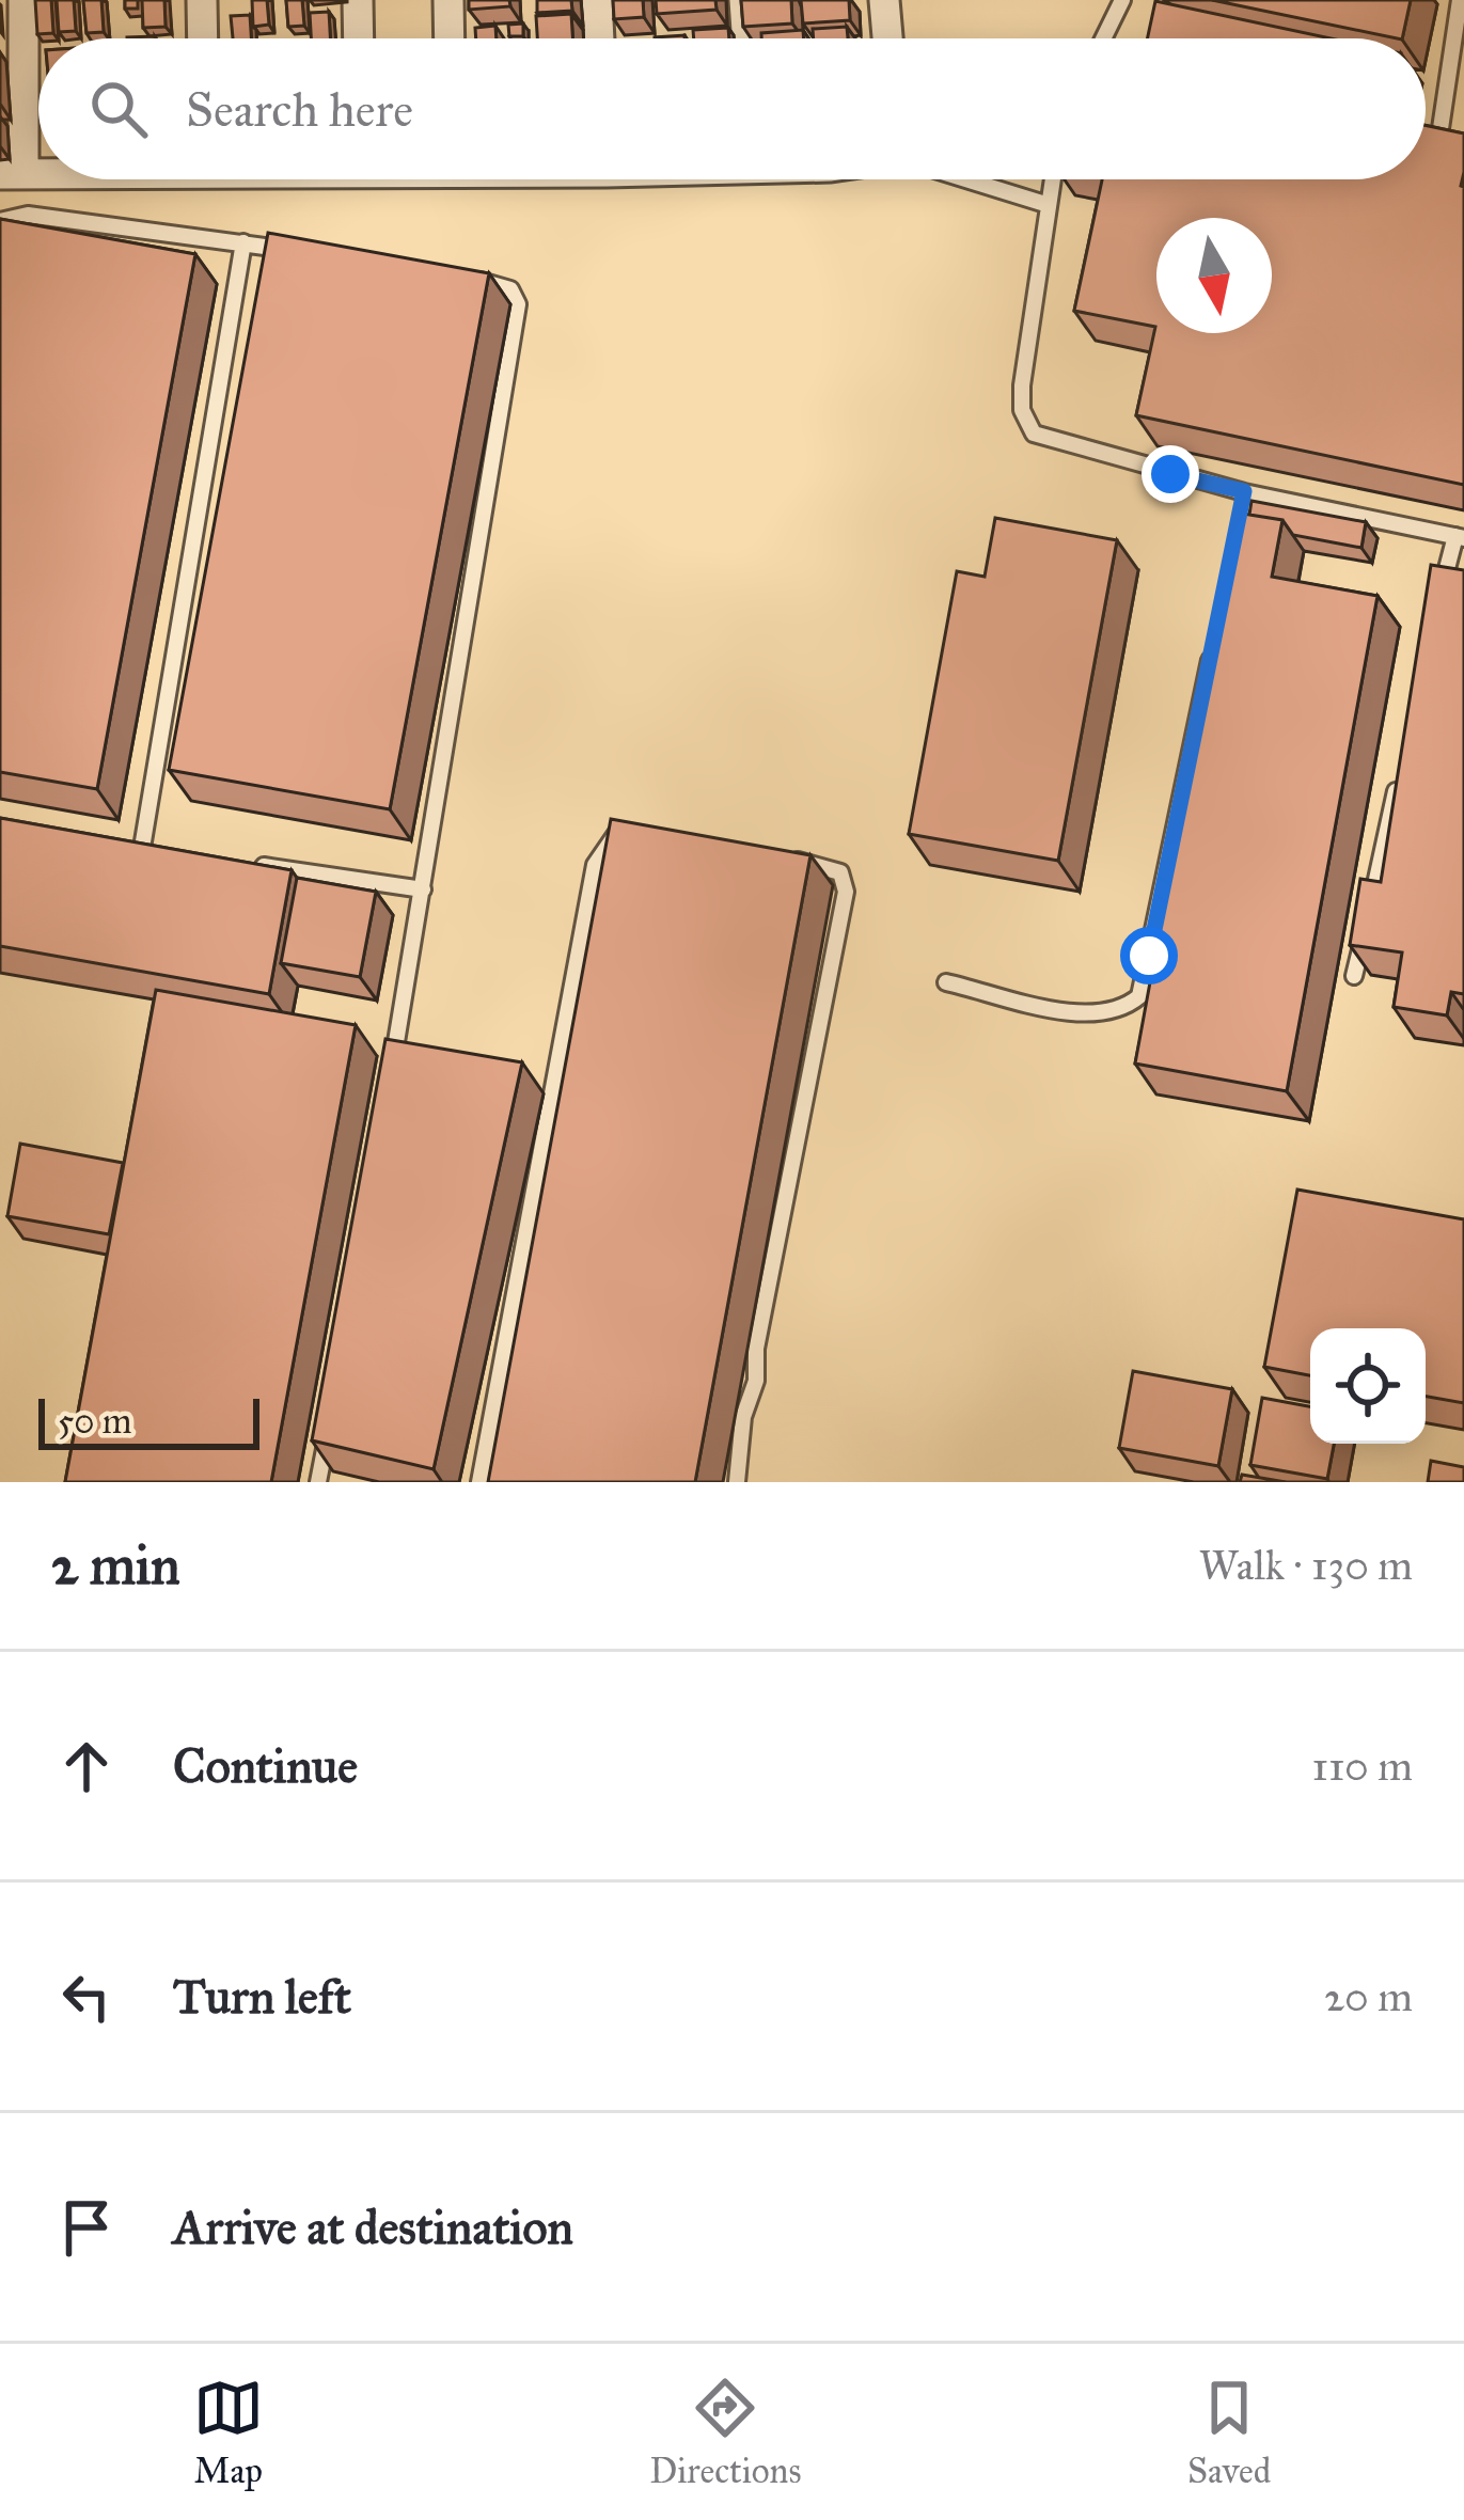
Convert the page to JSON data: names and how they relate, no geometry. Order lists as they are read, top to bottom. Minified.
{"scale_bar":"50 m","north":"bottom","page":{"search":"Search here","scale":"50 m","heading":["2 min","Walk · 130 m"],"list":[["Continue","110 m"],["Turn left","20 m"],"Arrive at destination"],"nav":["Map","Directions","Saved"]}}
